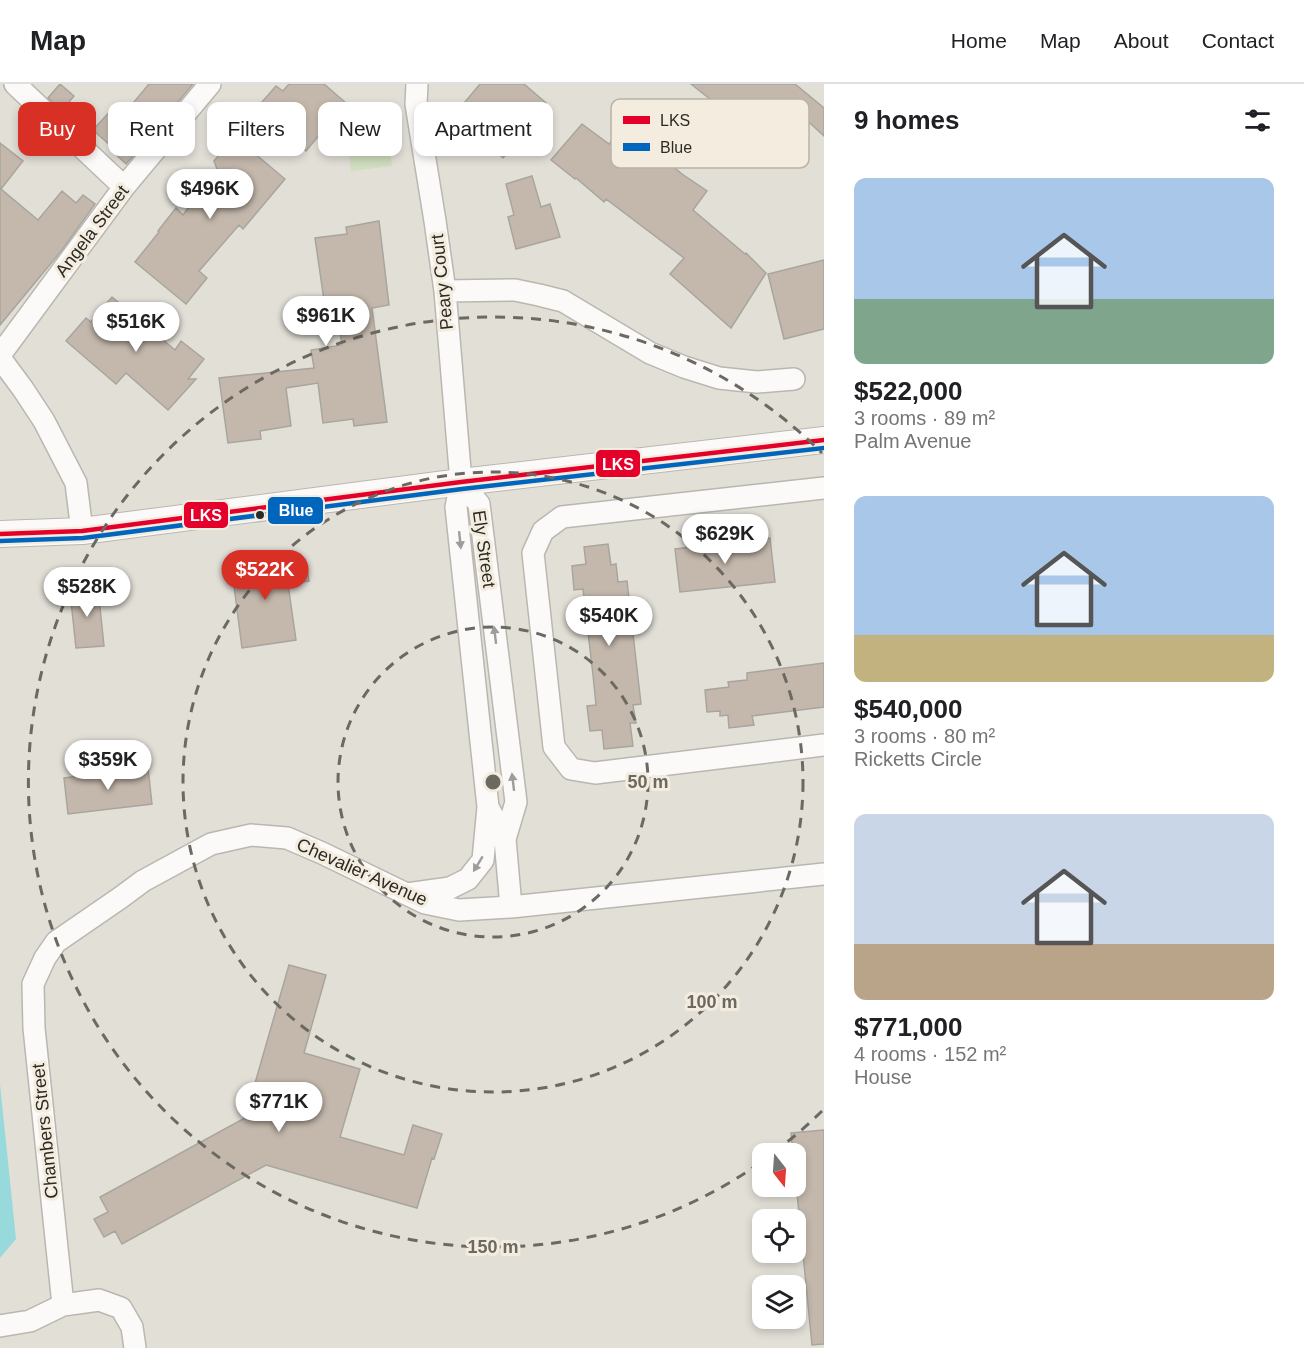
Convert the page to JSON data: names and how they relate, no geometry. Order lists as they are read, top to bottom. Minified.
{"streets":{"street":["Angela Street","Peary Court","Ely Street","Chevalier Avenue","Chambers Street"]},"crossings":[["Peary Court","Ely Street"],["Ely Street","Chevalier Avenue"],["Chevalier Avenue","Chambers Street"]],"lines":["transit line LKS","transit line Blue"],"legend":["LKS","Blue"],"north":"bottom","page":{"header":"Map","nav":["Home","Map","About","Contact"],"heading":"9 homes","chip":["Buy","Rent","Filters","New","Apartment"],"list":[{"name":"$522,000","note":"3 rooms · 89 m² · Palm Avenue"},{"name":"$540,000","note":"3 rooms · 80 m² · Ricketts Circle"},{"name":"$771,000","note":"4 rooms · 152 m² · House"}],"price":["$496K","$961K","$516K","$629K","$522K","$528K","$540K","$359K","$771K"]},"rings":["50 m","100 m","150 m"]}
